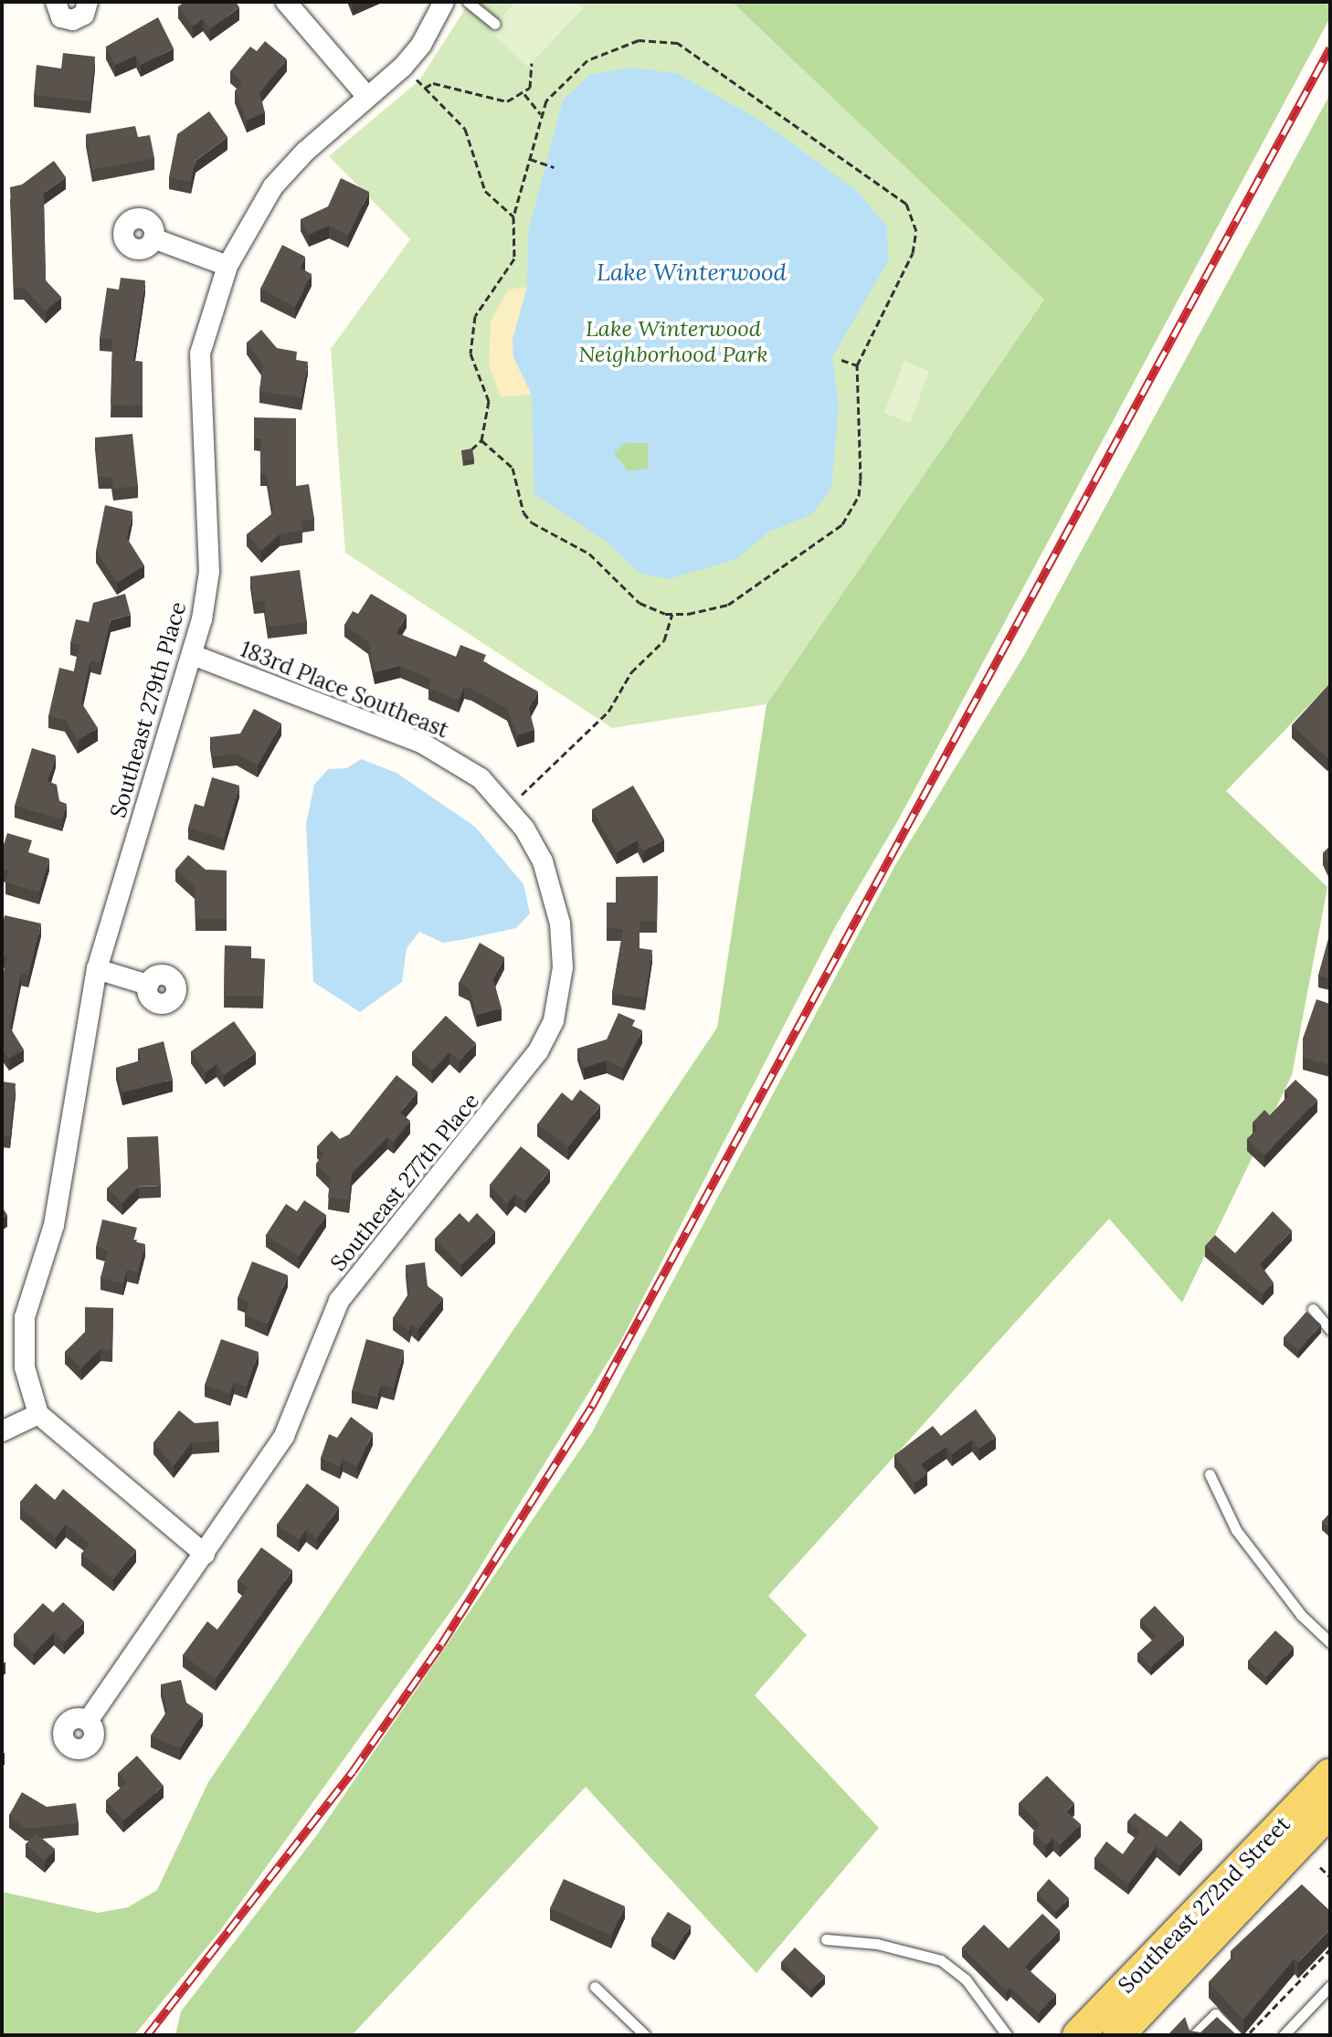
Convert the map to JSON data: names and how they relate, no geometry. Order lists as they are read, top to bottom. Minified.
{"streets":{"main road":["Southeast 272nd Street"],"street":["183rd Place Southeast","Southeast 279th Place","Southeast 277th Place"]},"crossings":[["183rd Place Southeast","Southeast 279th Place"],["183rd Place Southeast","Southeast 277th Place"]],"water":["Lake Winterwood"],"parks":["Lake Winterwood Neighborhood Park"]}
